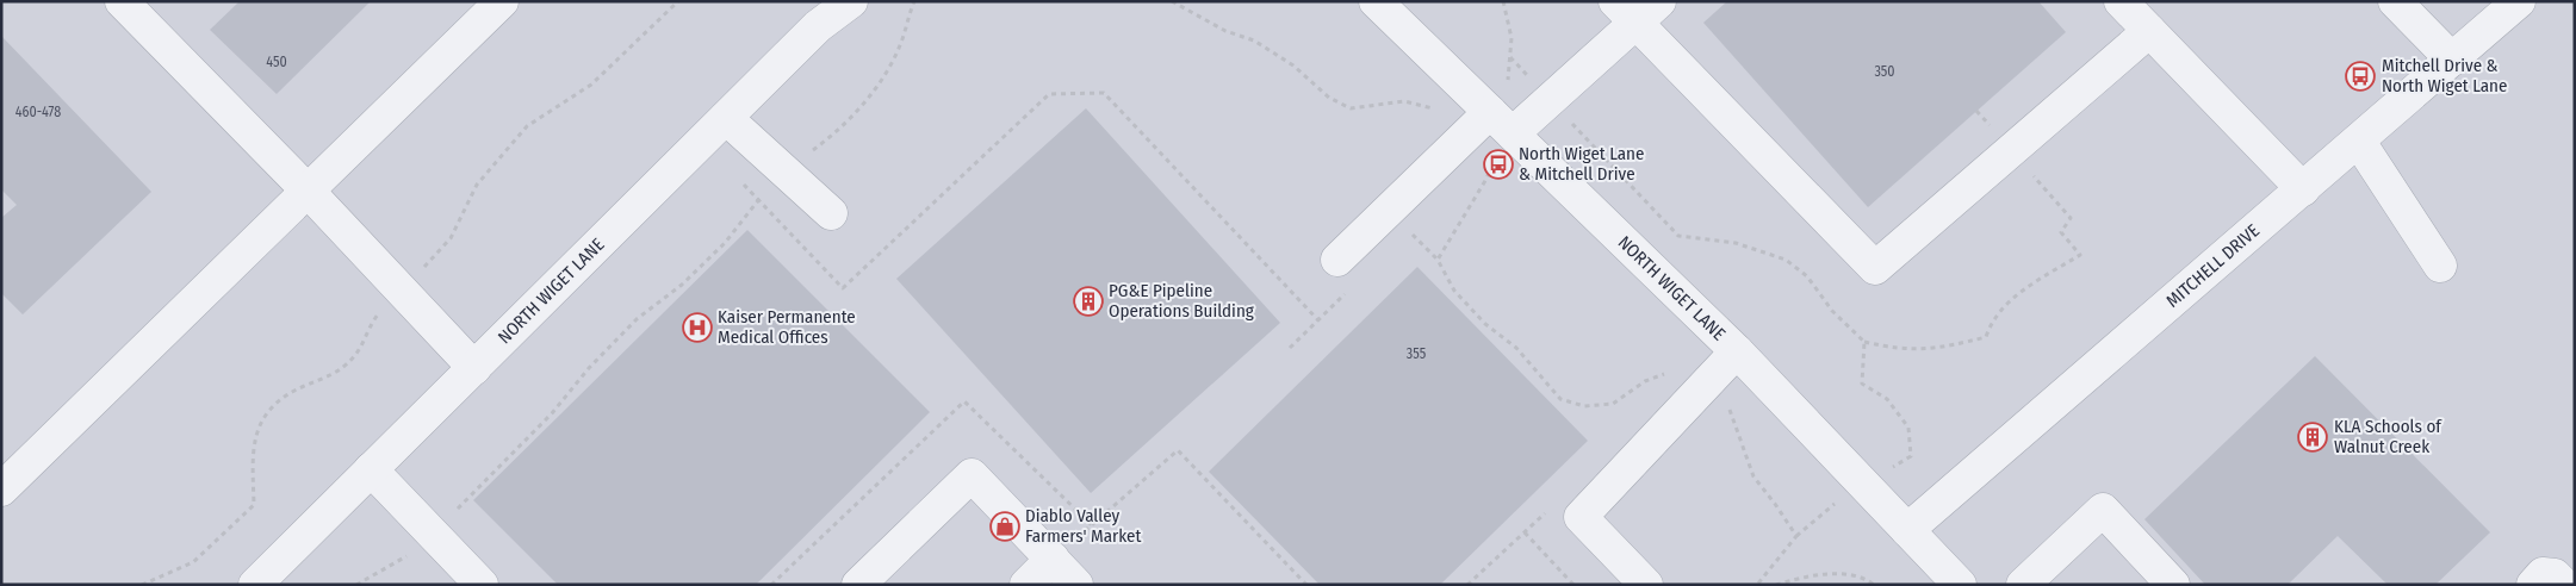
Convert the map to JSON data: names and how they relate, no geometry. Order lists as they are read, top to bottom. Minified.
{"streets":{"street":["MITCHELL DRIVE","NORTH WIGET LANE"]},"crossings":[["MITCHELL DRIVE","NORTH WIGET LANE"]],"places":{"bus stop":["Mitchell Drive & North Wiget Lane","North Wiget Lane & Mitchell Drive"],"building":["PG&E Pipeline Operations Building","KLA Schools of Walnut Creek"],"hospital":["Kaiser Permanente Medical Offices"],"shop":["Diablo Valley Farmers' Market"]},"house_numbers":["450","350","460-478","355"]}
